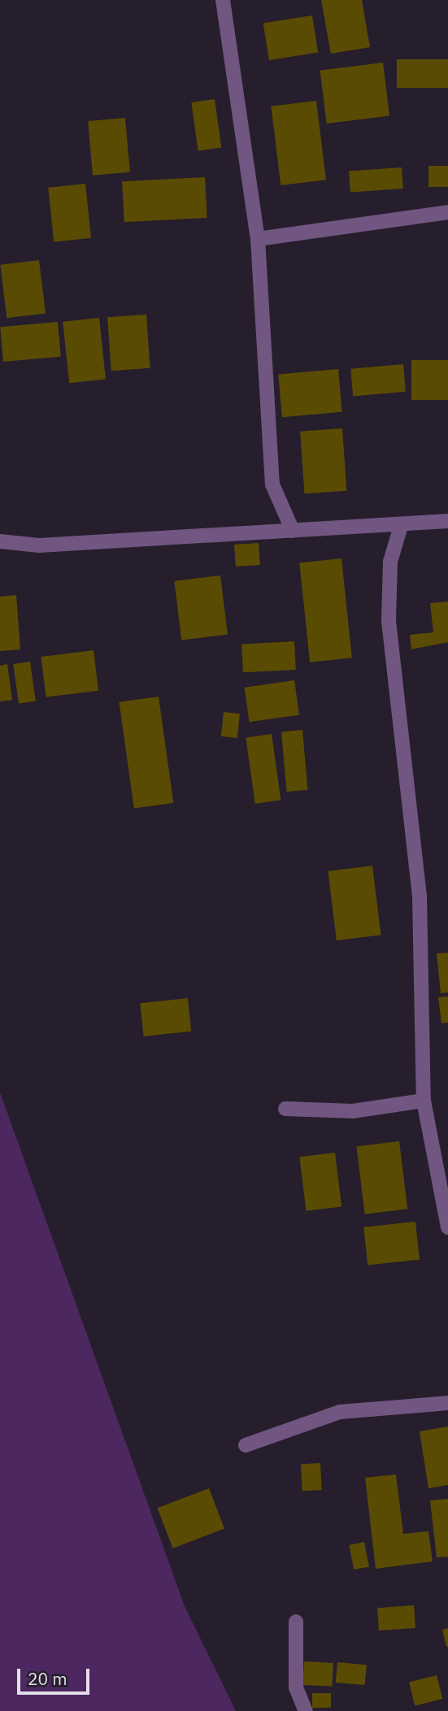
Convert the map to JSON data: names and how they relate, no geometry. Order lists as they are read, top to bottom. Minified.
{"scale_bar":"20 m"}
